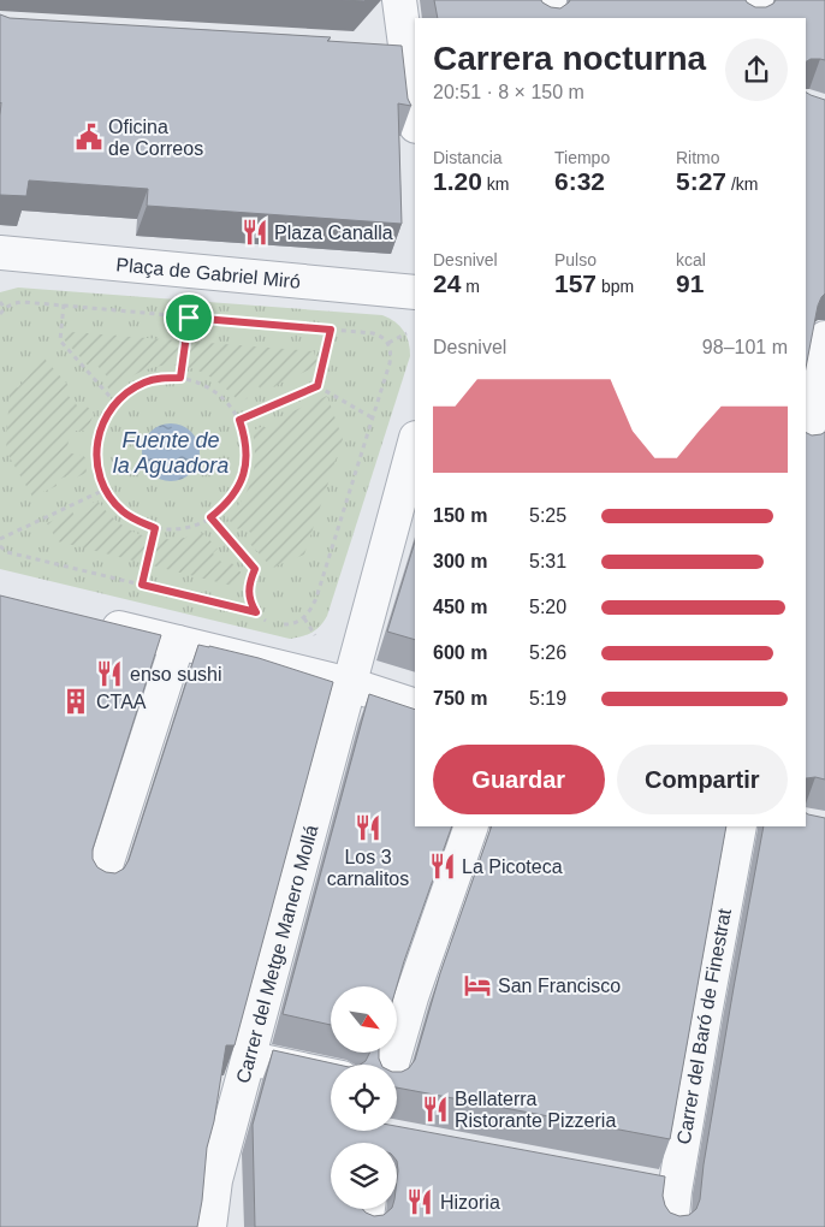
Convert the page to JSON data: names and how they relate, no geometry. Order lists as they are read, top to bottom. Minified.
{"streets":{"street":["Plaça de Gabriel Miró","Carrer del Metge Manero Mollá","Carrer del Baró de Finestrat"]},"water":["Fuente de la Aguadora"],"places":{"public building":["Oficina de Correos"],"restaurant":["Plaza Canalla","enso sushi","Los 3 carnalitos","La Picoteca","Bellaterra Ristorante Pizzeria","Hizoria"],"building":["CTAA"],"hotel":["San Francisco"]},"north":"bottom right","page":{"heading":["Carrera nocturna","20:51 · 8 × 150 m"],"stats":[["Distancia","1.20 km"],["Tiempo","6:32"],["Ritmo","5:27 /km"],["Desnivel","24 m"],["Pulso","157 bpm"],["kcal","91"]],"chart":["Desnivel","98–101 m"],"list":[{"name":"150 m","note":"5:25"},{"name":"300 m","note":"5:31"},{"name":"450 m","note":"5:20"},{"name":"600 m","note":"5:26"},{"name":"750 m","note":"5:19"}],"buttons":["Guardar","Compartir"]}}
